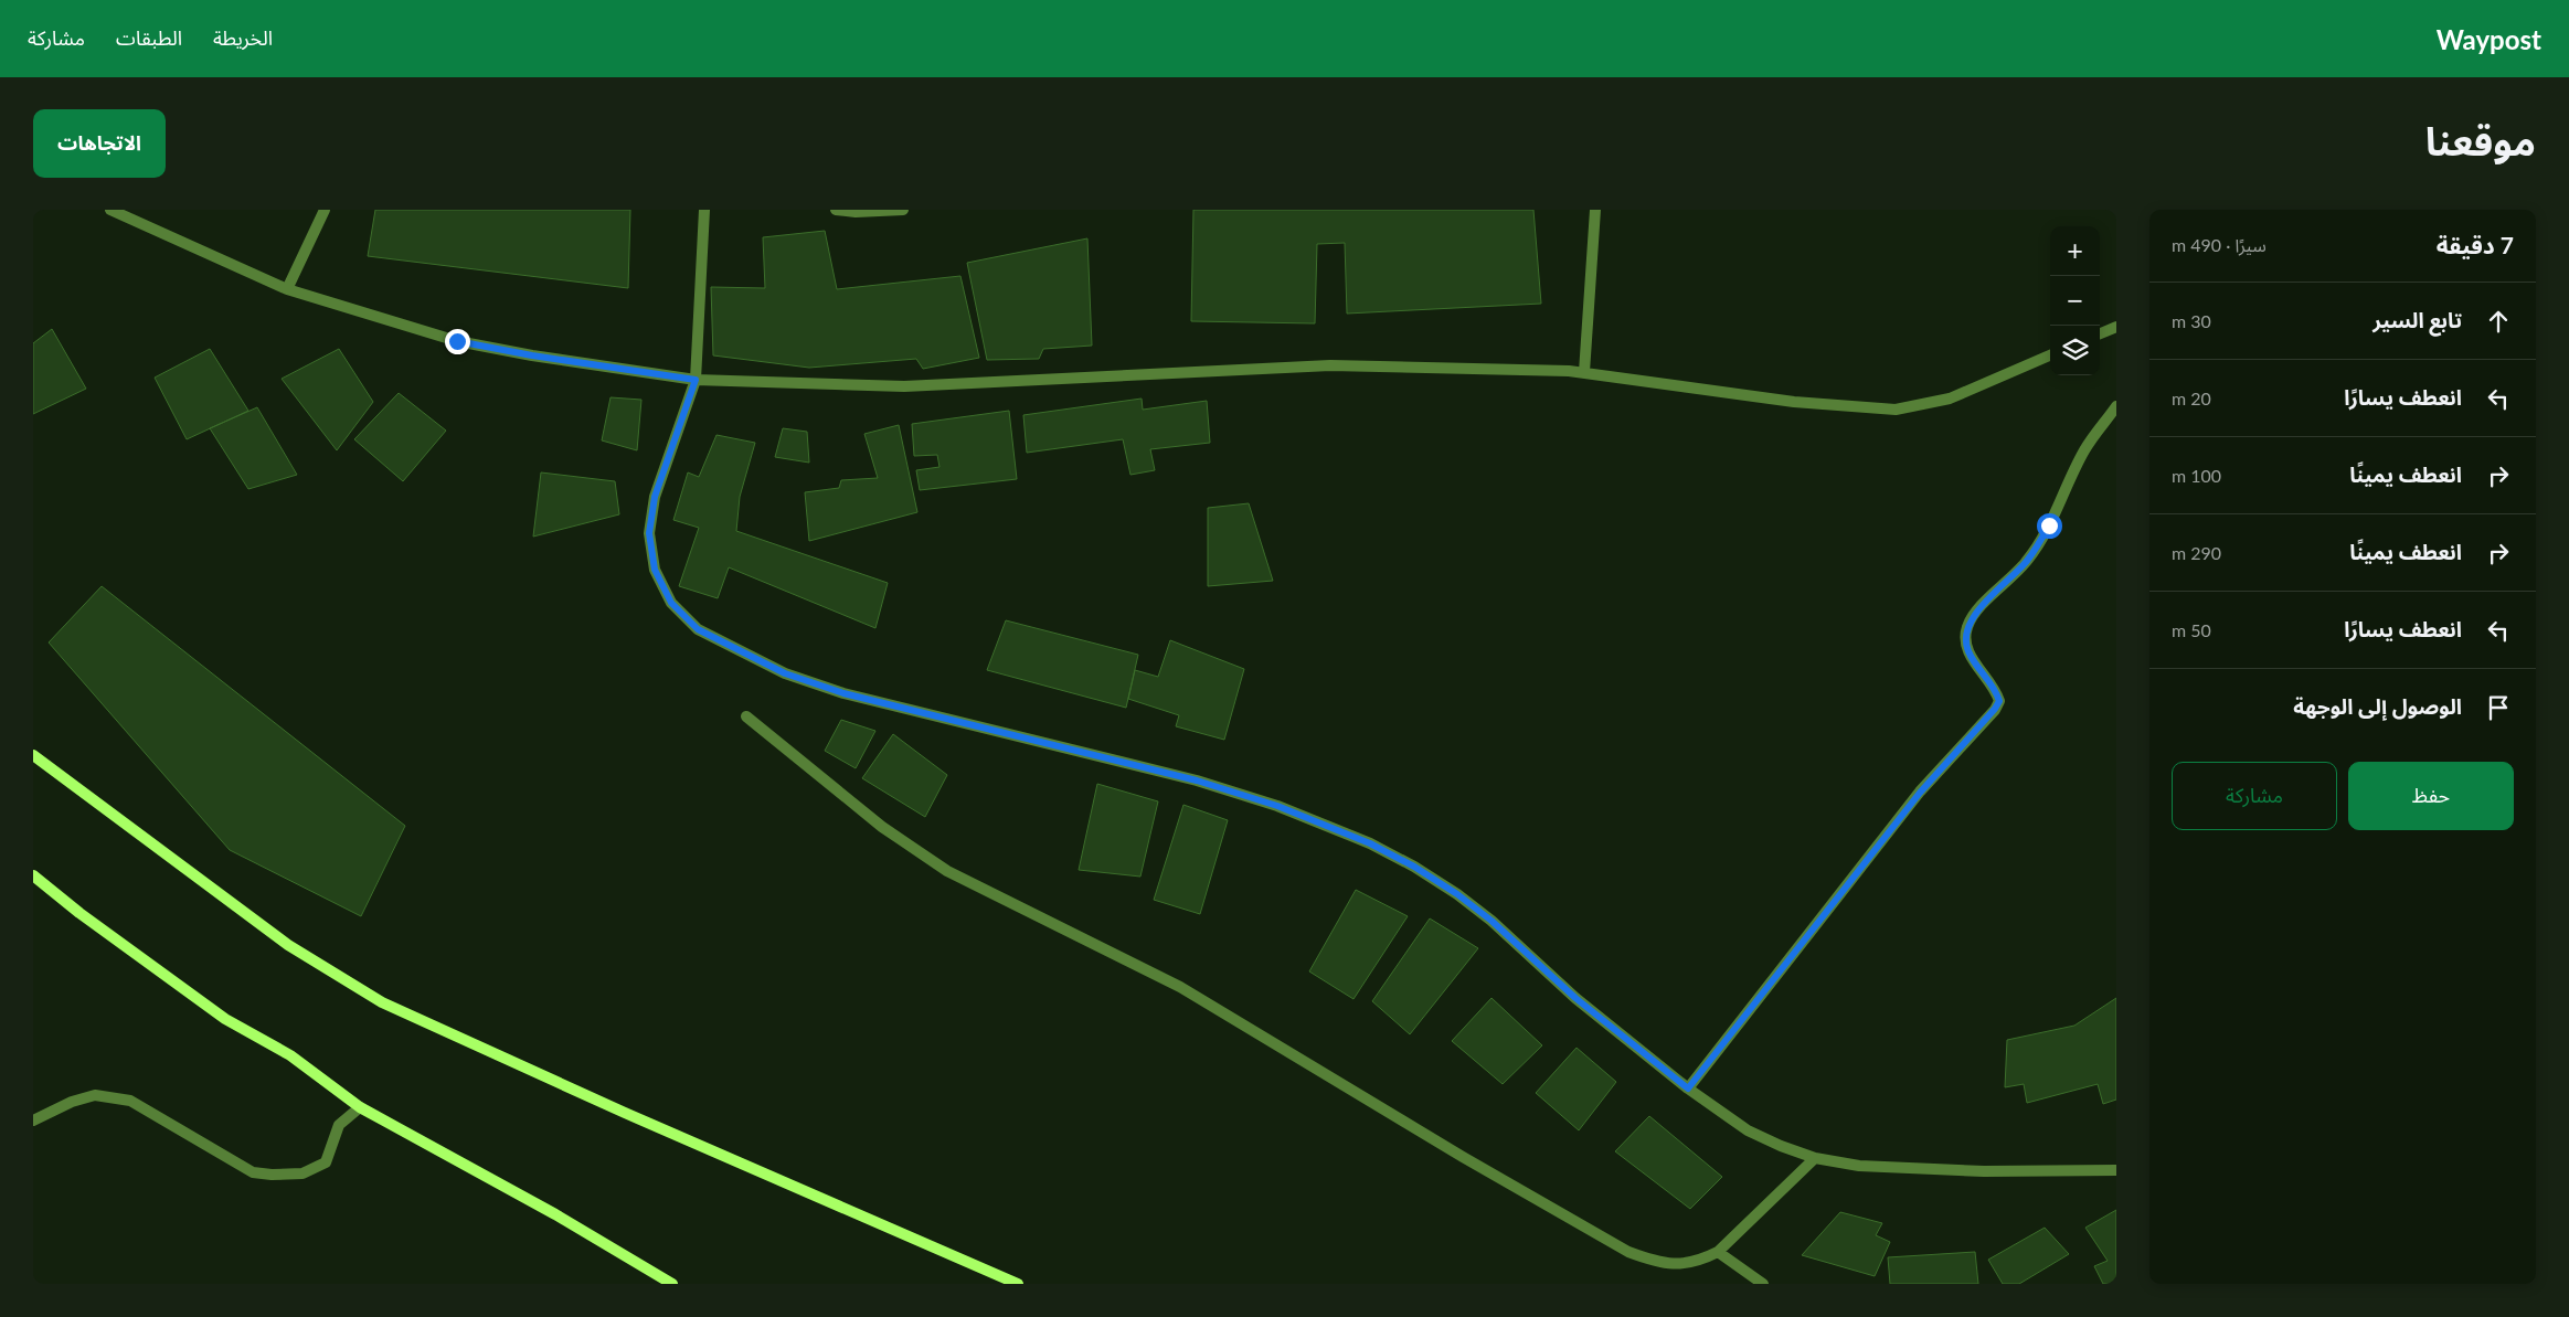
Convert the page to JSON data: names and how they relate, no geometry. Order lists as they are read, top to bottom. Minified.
{"page":{"header":"Waypost","nav":["الخريطة","الطبقات","مشاركة"],"title":"موقعنا","buttons":["الاتجاهات",["حفظ","مشاركة"]],"heading":["7 دقيقة","سيرًا · 490 m"],"map_buttons":["+","−"],"list":[["تابع السير","30 m"],["انعطف يسارًا","20 m"],["انعطف يمينًا","100 m"],["انعطف يمينًا","290 m"],["انعطف يسارًا","50 m"],"الوصول إلى الوجهة"]}}
